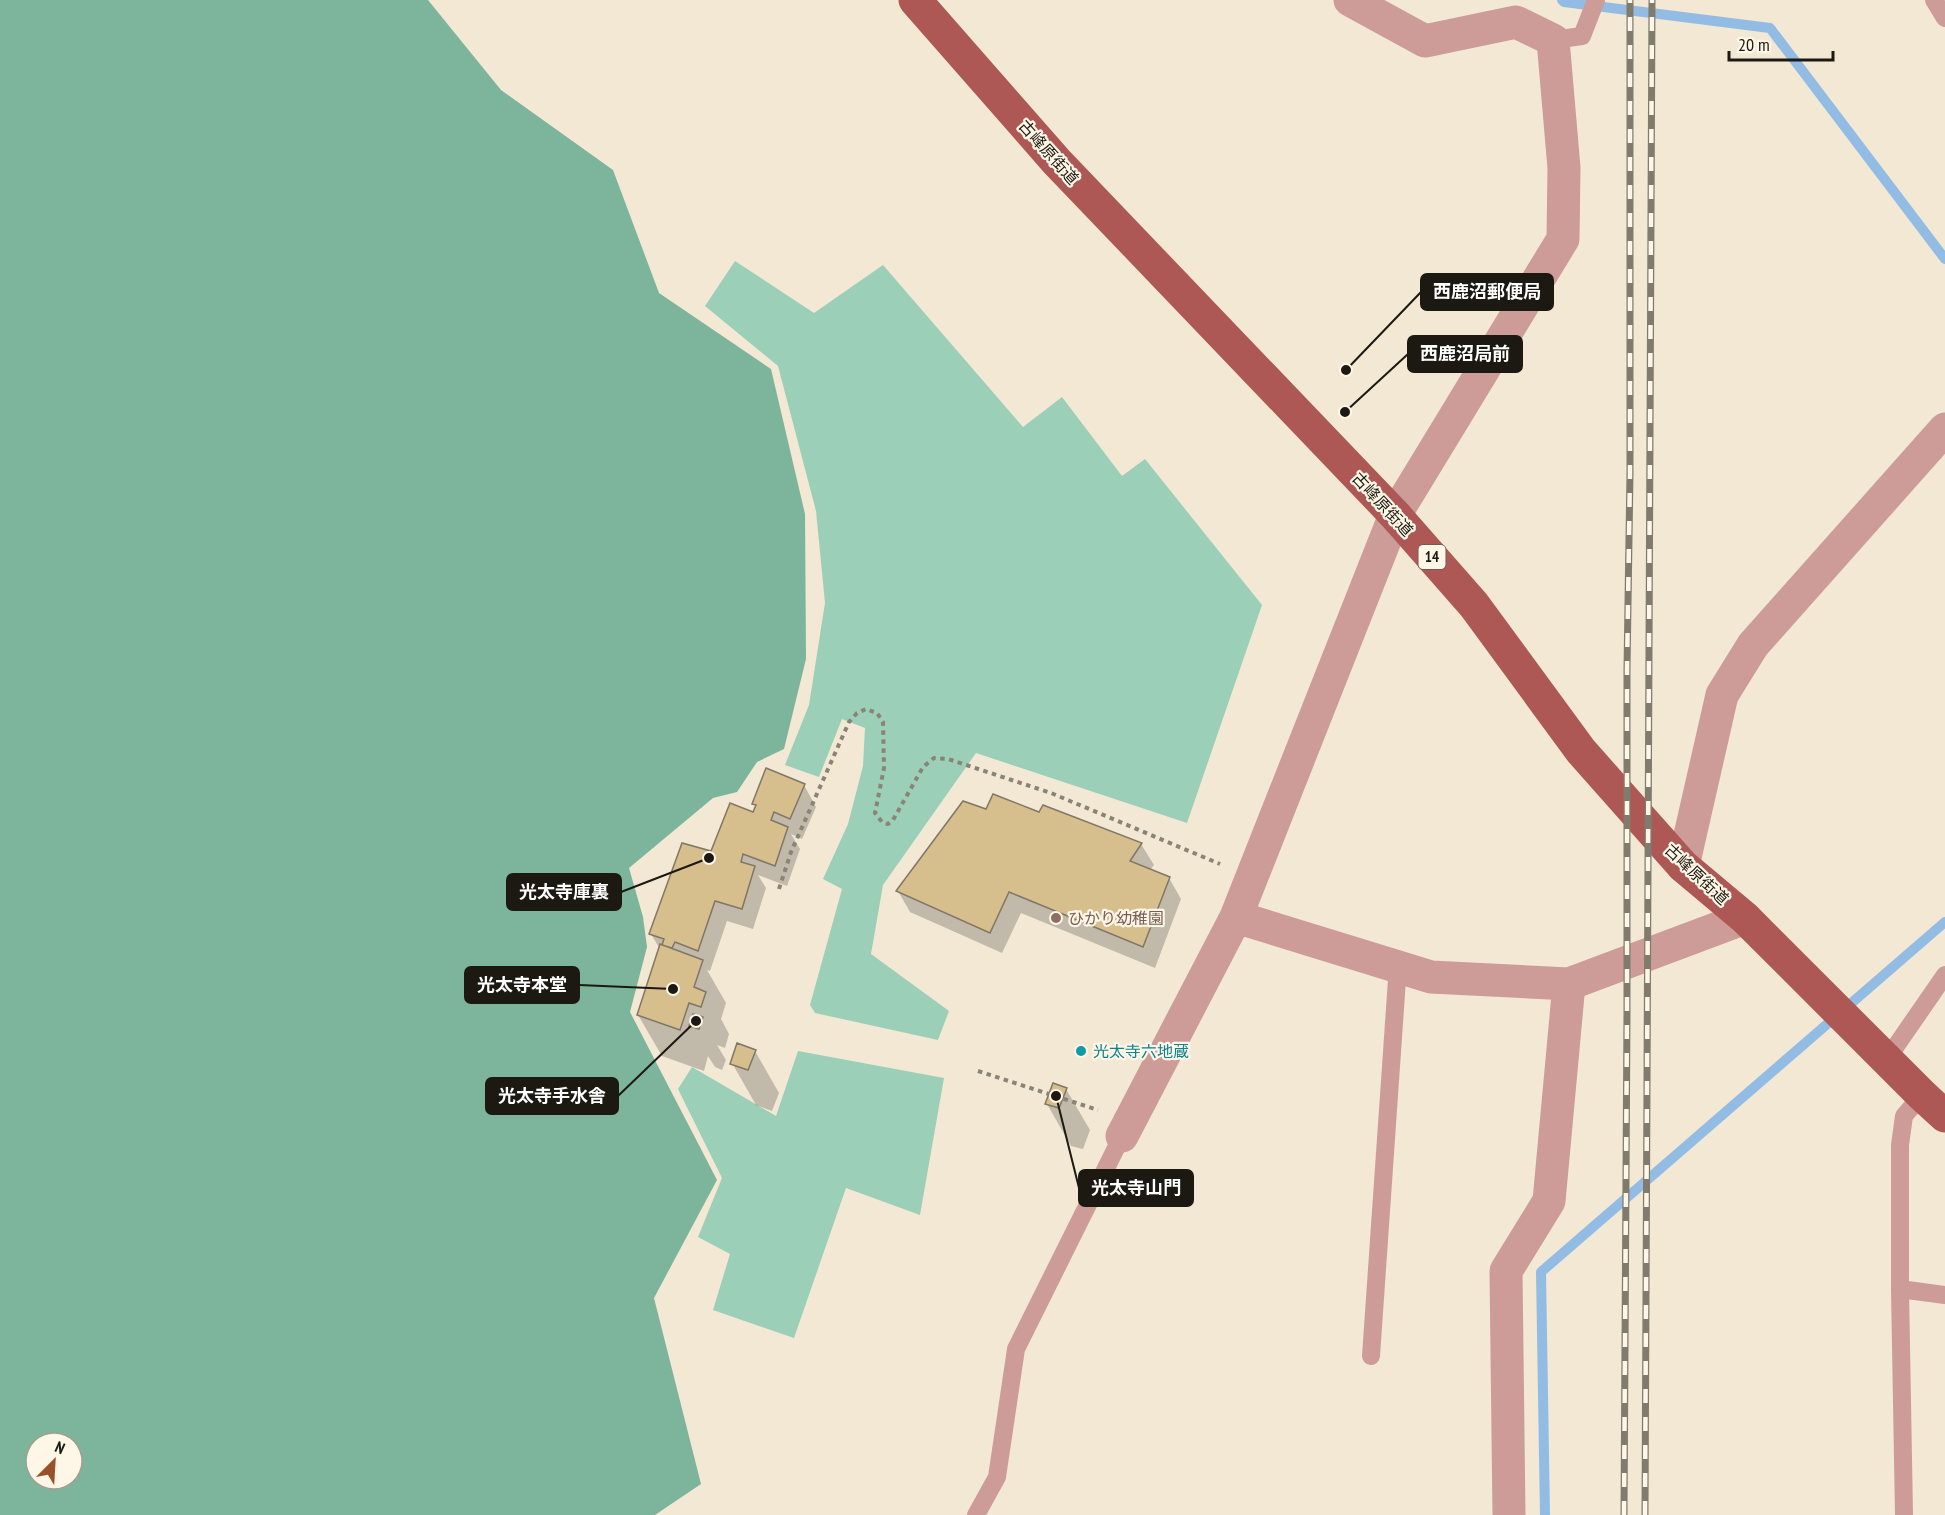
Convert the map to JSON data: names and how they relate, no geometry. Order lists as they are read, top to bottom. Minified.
{"streets":{"main road":["古峰原街道","14"]},"places":["西鹿沼郵便局","西鹿沼局前","光太寺庫裏","ひかり幼稚園","光太寺本堂","光太寺手水舎","光太寺六地蔵","光太寺山門"],"scale_bar":"20 m","north":"top right"}
